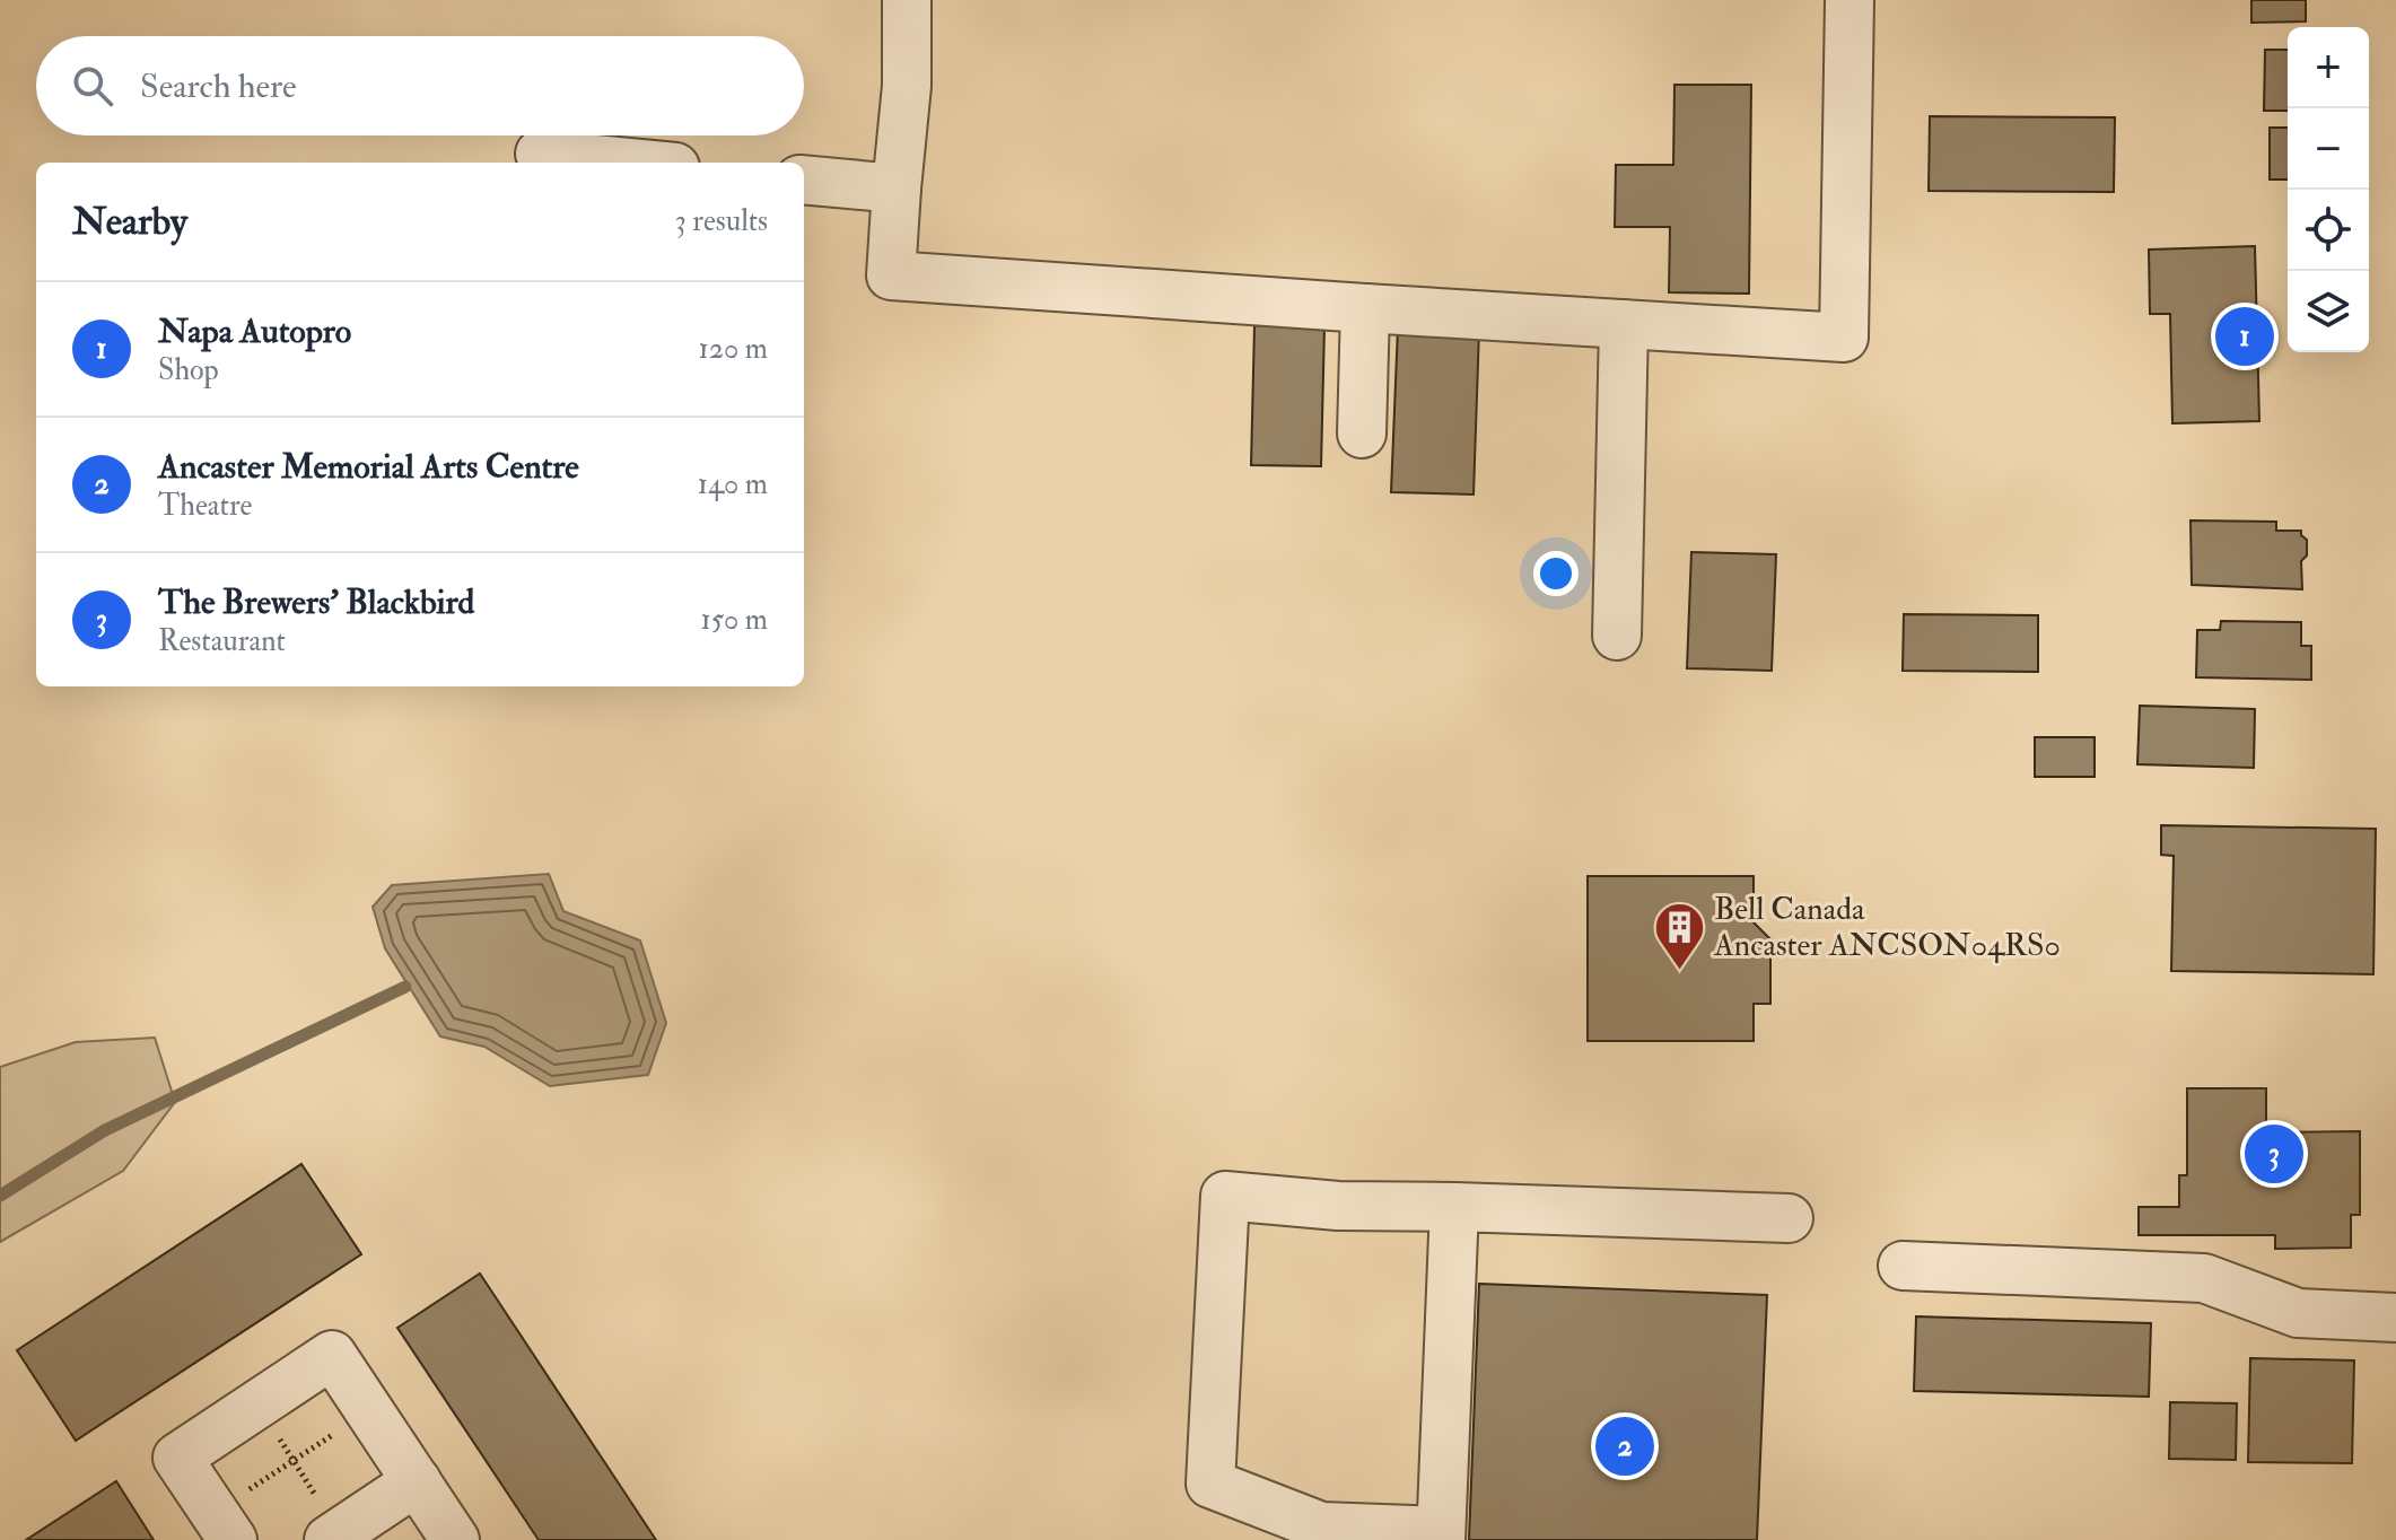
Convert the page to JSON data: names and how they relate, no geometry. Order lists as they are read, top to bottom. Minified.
{"places":{"building":["Bell Canada Ancaster ANCSON04RS0"]},"page":{"map_buttons":["+","−"],"search":"Search here","heading":["Nearby","3 results"],"list":[{"mark":"1","name":"Napa Autopro","note":"Shop","value":"120 m"},{"mark":"2","name":"Ancaster Memorial Arts Centre","note":"Theatre","value":"140 m"},{"mark":"3","name":"The Brewers' Blackbird","note":"Restaurant","value":"150 m"}],"pins":["1","3","2"]}}
